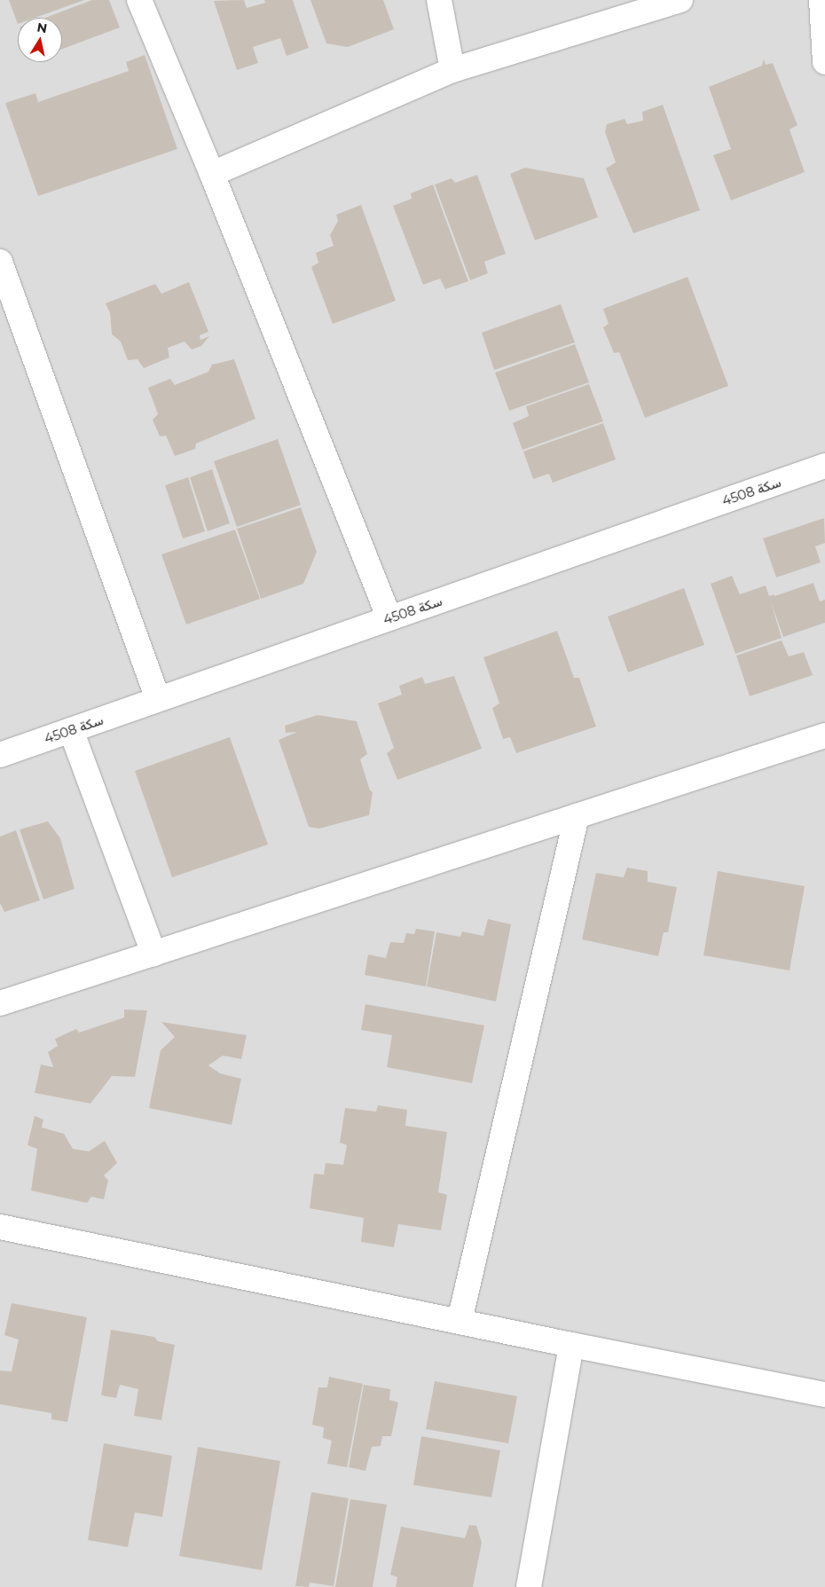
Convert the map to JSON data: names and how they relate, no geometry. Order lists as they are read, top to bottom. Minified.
{"streets":{"street":["سكة 4508"]},"north":"top"}
